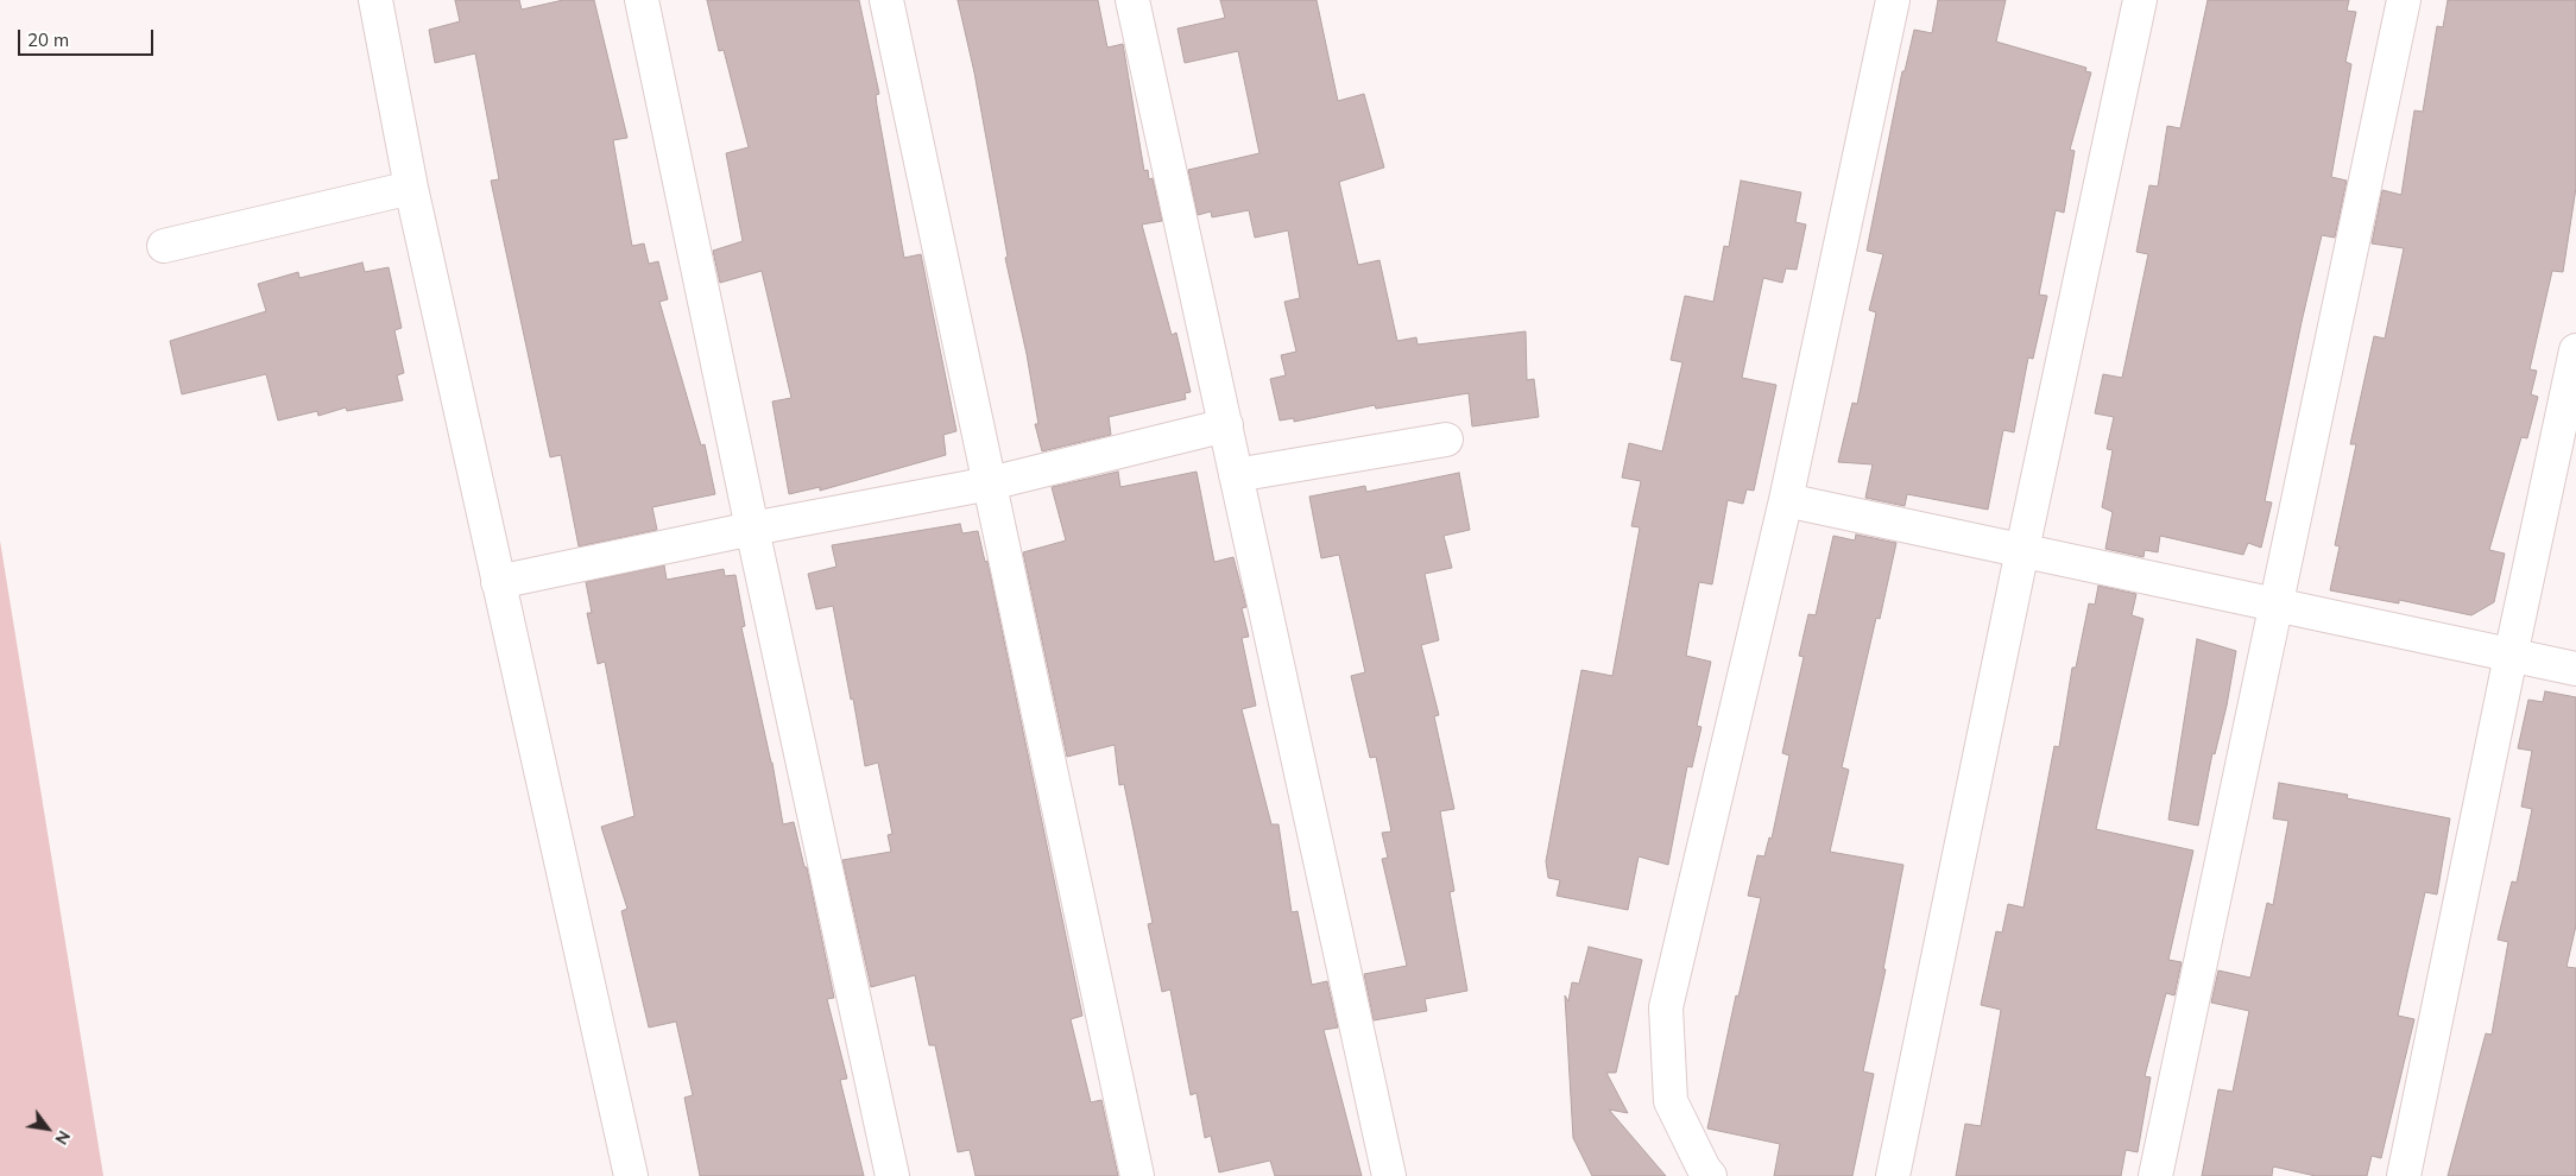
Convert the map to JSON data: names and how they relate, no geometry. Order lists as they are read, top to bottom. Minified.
{"scale_bar":"20 m","north":"bottom right"}
